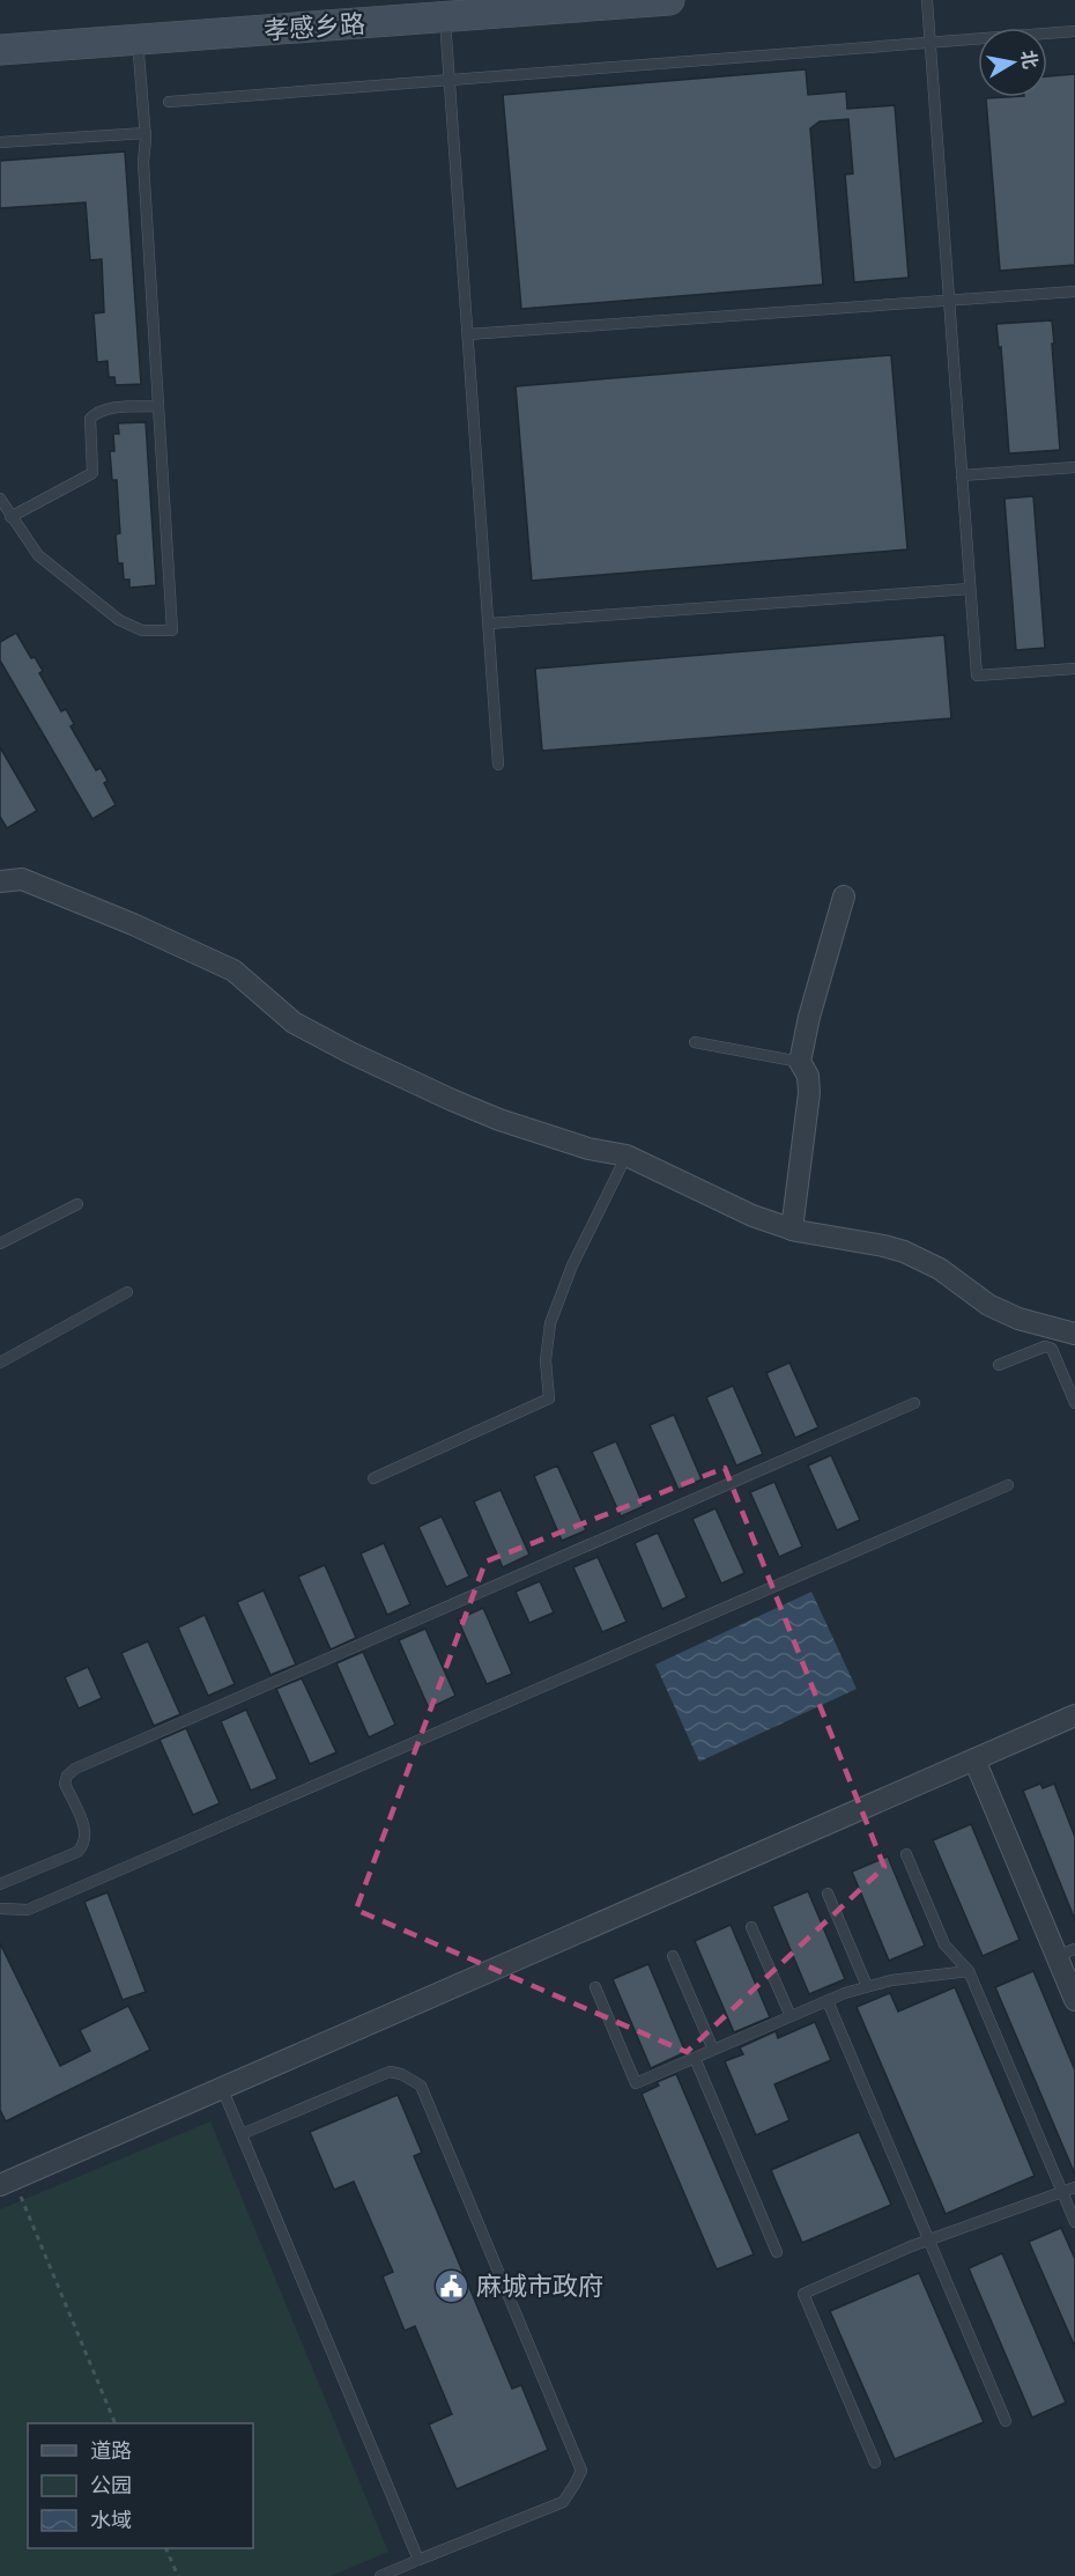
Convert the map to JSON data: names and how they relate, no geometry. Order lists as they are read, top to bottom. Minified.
{"streets":{"main road":["孝感乡路"]},"places":{"public building":["麻城市政府"]},"legend":["道路","公园","水域"],"north":"right"}
